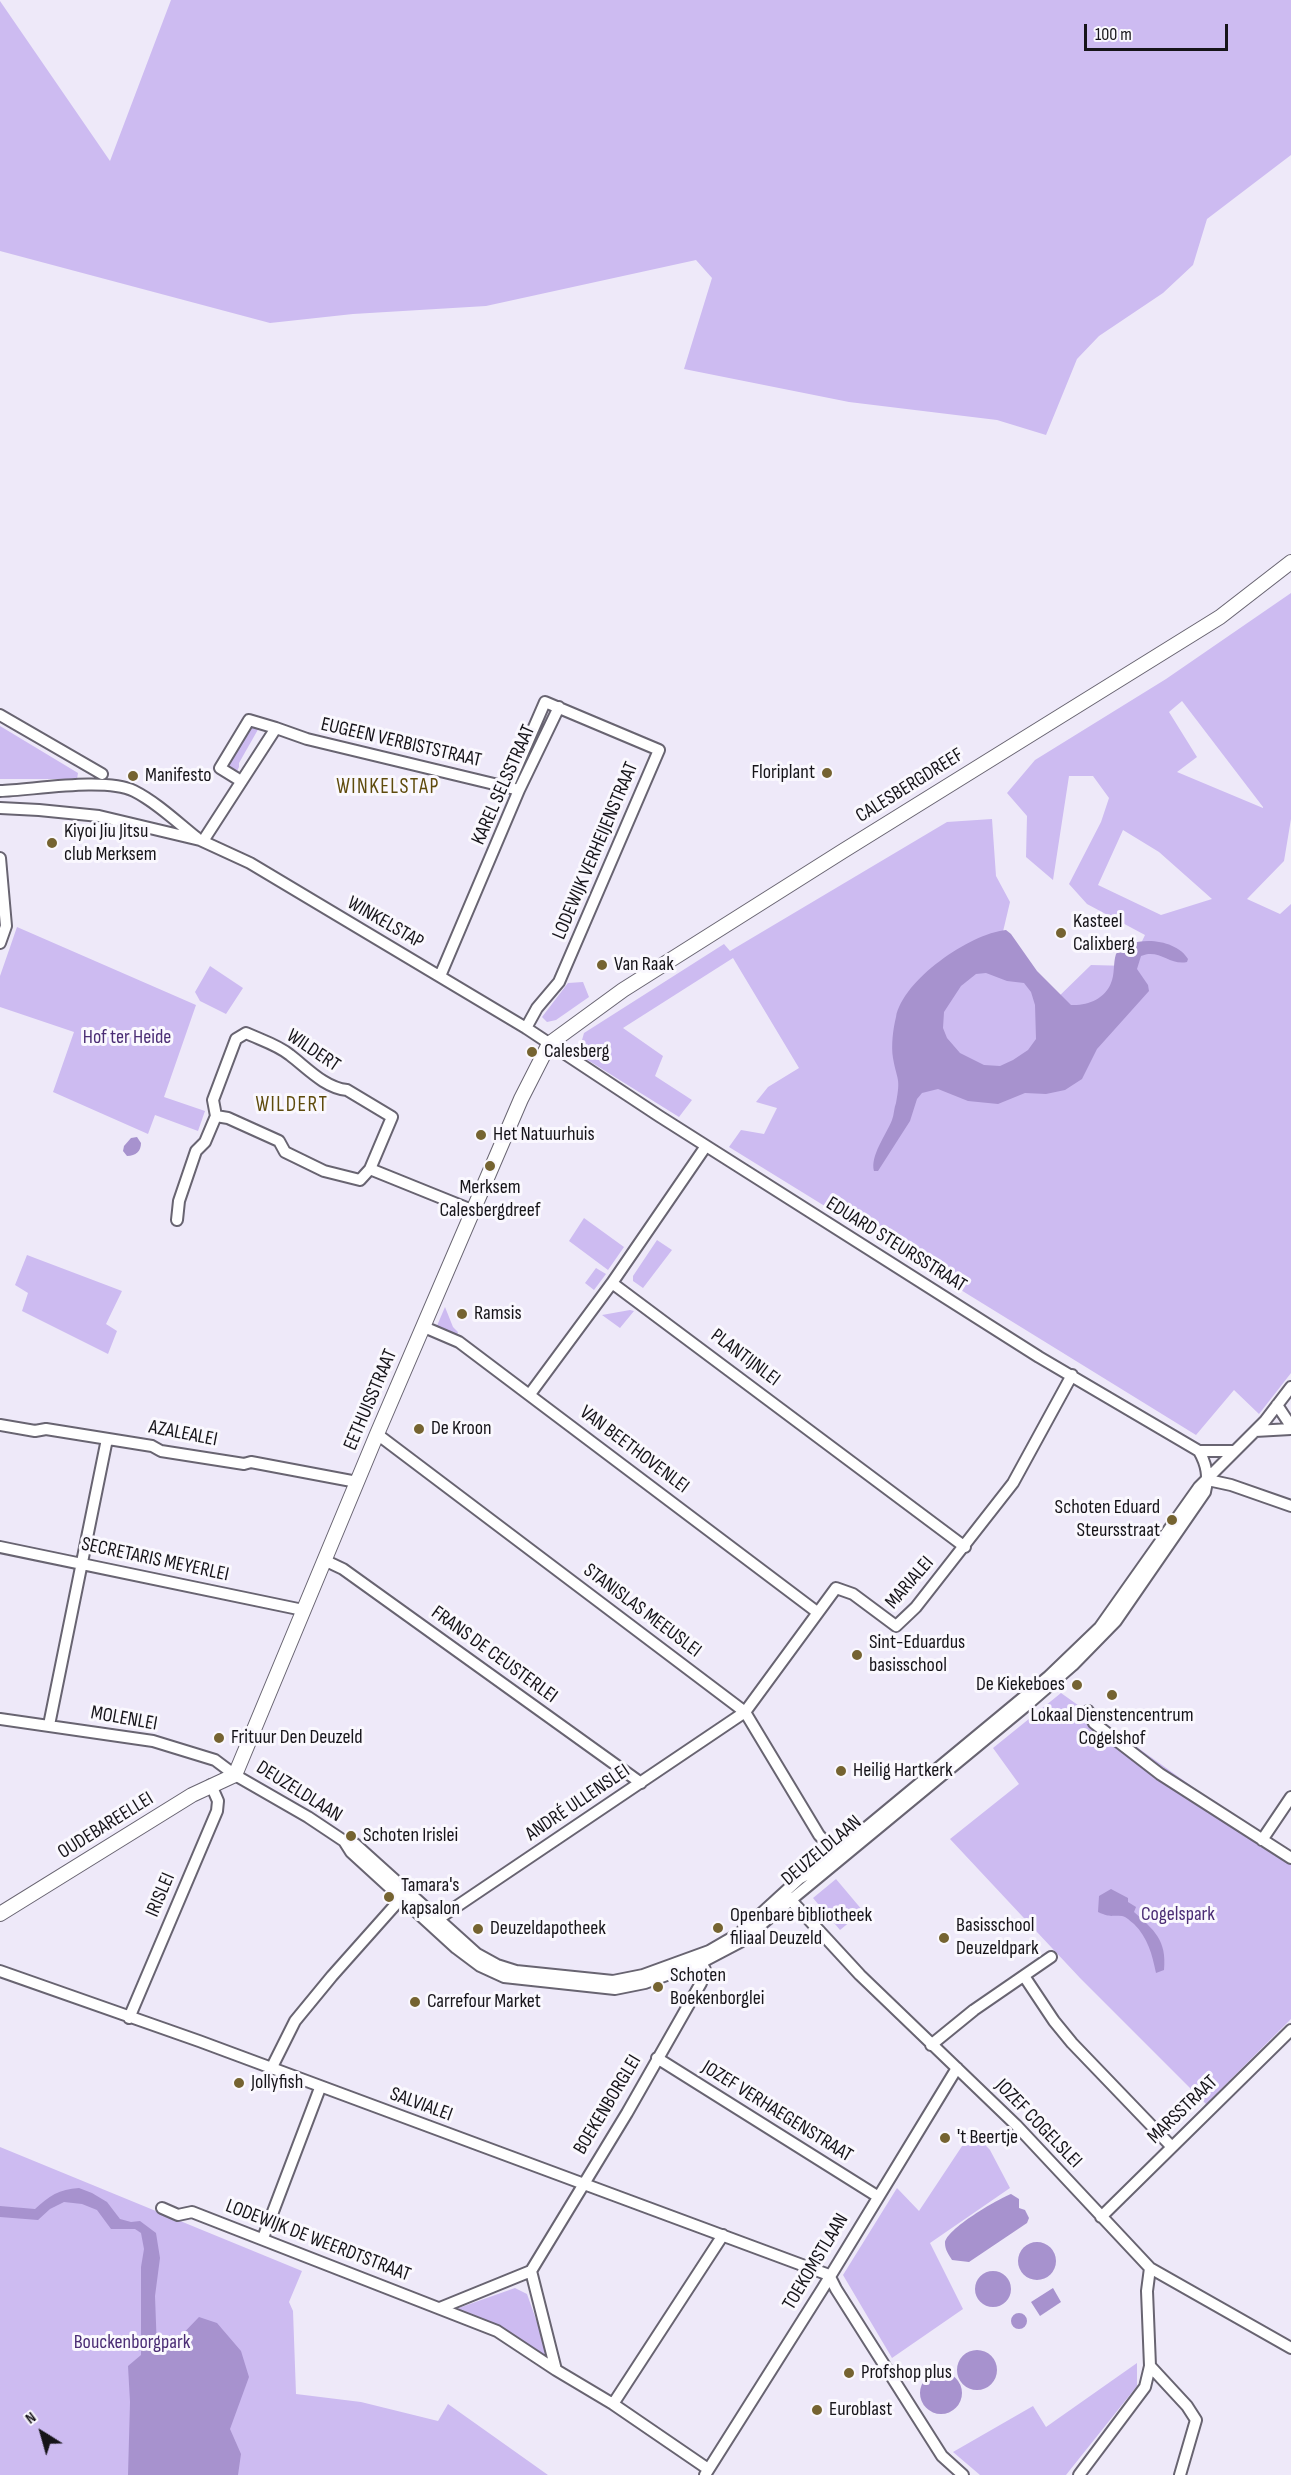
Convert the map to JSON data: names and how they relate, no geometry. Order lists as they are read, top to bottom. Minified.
{"streets":{"main road":["CALESBERGDREEF","EETHUISSTRAAT","OUDEBAREELLEI"],"street":["EUGEEN VERBISTSTRAAT","KAREL SELSSTRAAT","LODEWIJK VERHEIJENSTRAAT","WINKELSTAP","WILDERT","EDUARD STEURSSTRAAT","PLANTIJNLEI","AZALEALEI","VAN BEETHOVENLEI","SECRETARIS MEYERLEI","MARIALEI","STANISLAS MEEUSLEI","FRANS DE CEUSTERLEI","MOLENLEI","DEUZELDLAAN","ANDRÉ ULLENSLEI","IRISLEI","SALVIALEI","BOEKENBORGLEI","MARSSTRAAT","JOZEF VERHAEGENSTRAAT","JOZEF COGELSLEI","LODEWIJK DE WEERDTSTRAAT","TOEKOMSTLAAN"]},"crossings":[["EUGEEN VERBISTSTRAAT","KAREL SELSSTRAAT"],["KAREL SELSSTRAAT","LODEWIJK VERHEIJENSTRAAT"],["KAREL SELSSTRAAT","WINKELSTAP"],["CALESBERGDREEF","WINKELSTAP"],["CALESBERGDREEF","EDUARD STEURSSTRAAT"],["CALESBERGDREEF","EETHUISSTRAAT"],["LODEWIJK VERHEIJENSTRAAT","WINKELSTAP"],["WINKELSTAP","EDUARD STEURSSTRAAT"],["WINKELSTAP","EETHUISSTRAAT"],["EDUARD STEURSSTRAAT","EETHUISSTRAAT"],["EDUARD STEURSSTRAAT","MARIALEI"],["PLANTIJNLEI","MARIALEI"],["EETHUISSTRAAT","AZALEALEI"],["EETHUISSTRAAT","VAN BEETHOVENLEI"],["EETHUISSTRAAT","SECRETARIS MEYERLEI"],["EETHUISSTRAAT","STANISLAS MEEUSLEI"],["EETHUISSTRAAT","FRANS DE CEUSTERLEI"],["EETHUISSTRAAT","MOLENLEI"],["EETHUISSTRAAT","DEUZELDLAAN"],["EETHUISSTRAAT","OUDEBAREELLEI"],["VAN BEETHOVENLEI","MARIALEI"],["MARIALEI","STANISLAS MEEUSLEI"],["MARIALEI","ANDRÉ ULLENSLEI"],["STANISLAS MEEUSLEI","DEUZELDLAAN"],["STANISLAS MEEUSLEI","ANDRÉ ULLENSLEI"],["FRANS DE CEUSTERLEI","ANDRÉ ULLENSLEI"],["MOLENLEI","DEUZELDLAAN"],["MOLENLEI","OUDEBAREELLEI"],["DEUZELDLAAN","ANDRÉ ULLENSLEI"],["DEUZELDLAAN","OUDEBAREELLEI"],["DEUZELDLAAN","BOEKENBORGLEI"],["DEUZELDLAAN","JOZEF COGELSLEI"],["OUDEBAREELLEI","IRISLEI"],["IRISLEI","SALVIALEI"],["SALVIALEI","BOEKENBORGLEI"],["SALVIALEI","TOEKOMSTLAAN"],["BOEKENBORGLEI","JOZEF VERHAEGENSTRAAT"],["MARSSTRAAT","JOZEF COGELSLEI"],["JOZEF VERHAEGENSTRAAT","TOEKOMSTLAAN"],["JOZEF COGELSLEI","TOEKOMSTLAAN"],["LODEWIJK DE WEERDTSTRAAT","TOEKOMSTLAAN"]],"districts":["WINKELSTAP","WILDERT"],"parks":["Hof ter Heide","Cogelspark","Bouckenborgpark"],"places":["Floriplant","Manifesto","Kiyoi Jiu Jitsu club Merksem","Kasteel Calixberg","Van Raak","Calesberg","Het Natuurhuis","Merksem Calesbergdreef","Ramsis","De Kroon","Schoten Eduard Steursstraat","Sint-Eduardus basisschool","De Kiekeboes","Lokaal Dienstencentrum Cogelshof","Frituur Den Deuzeld","Heilig Hartkerk","Schoten Irislei","Tamara's kapsalon","Openbare bibliotheek filiaal Deuzeld","Deuzeldapotheek","Basisschool Deuzeldpark","Schoten Boekenborglei","Carrefour Market","Jollyfish","'t Beertje","Profshop plus","Euroblast"],"scale_bar":"100 m","north":"top left"}
